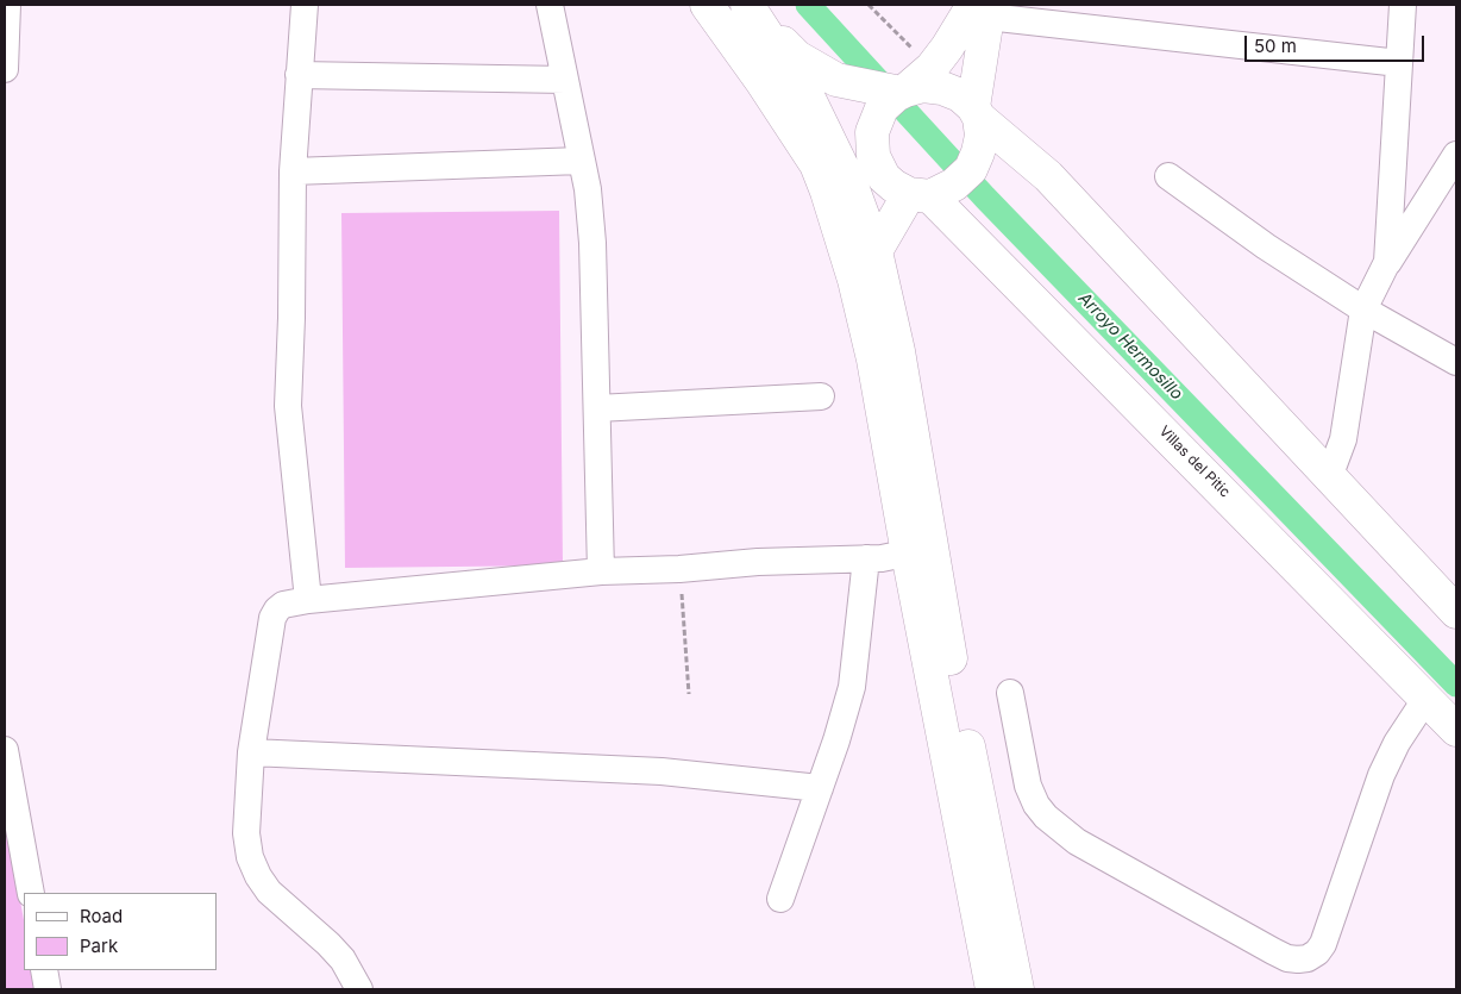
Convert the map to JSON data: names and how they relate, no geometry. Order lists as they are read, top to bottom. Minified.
{"streets":{"main road":["Villas del Pitic"]},"water":["Arroyo Hermosillo"],"legend":["Road","Park"],"scale_bar":"50 m"}
